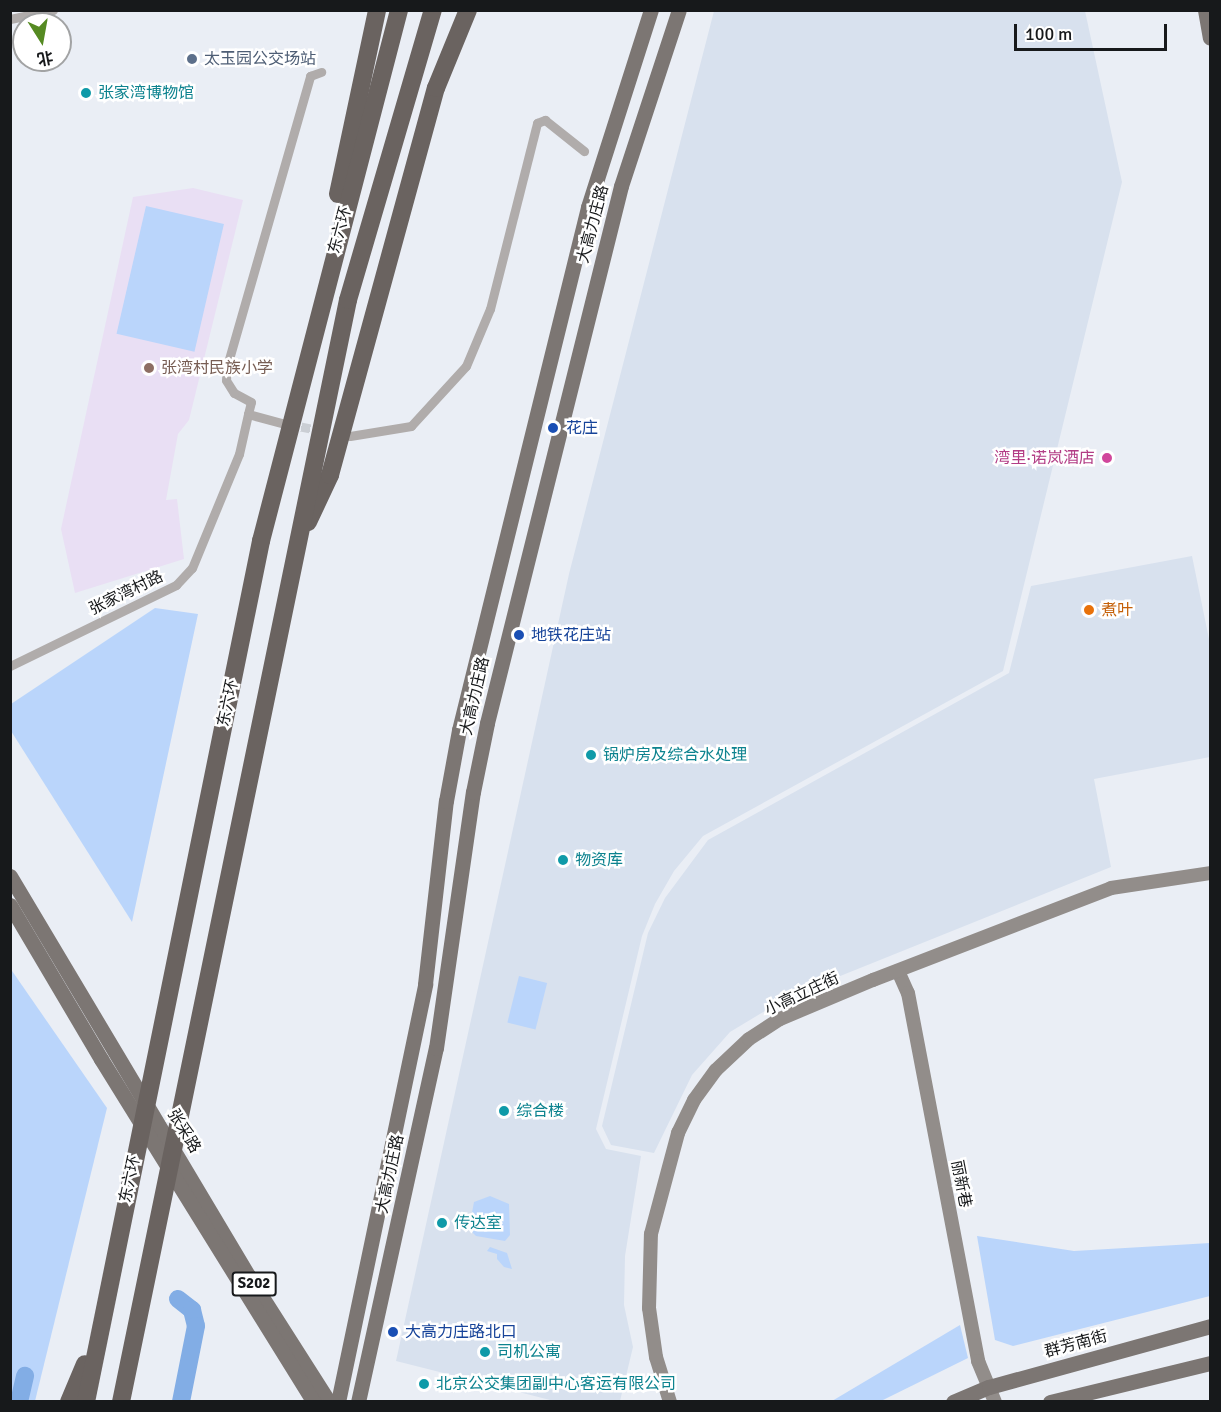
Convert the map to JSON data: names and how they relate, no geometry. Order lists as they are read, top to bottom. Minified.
{"streets":{"highway":["东六环"],"main road":["大高力庄路","张采路","S202","群芳南街"],"street":["张家湾村路","小高立庄街","丽新巷"]},"crossings":[["小高立庄街","丽新巷"],["丽新巷","群芳南街"]],"places":["太玉园公交场站","张家湾博物馆","张湾村民族小学","花庄","湾里·诺岚酒店","煮叶","地铁花庄站","锅炉房及综合水处理","物资库","综合楼","传达室","大高力庄路北口","司机公寓","北京公交集团副中心客运有限公司"],"scale_bar":"100 m","north":"bottom"}
